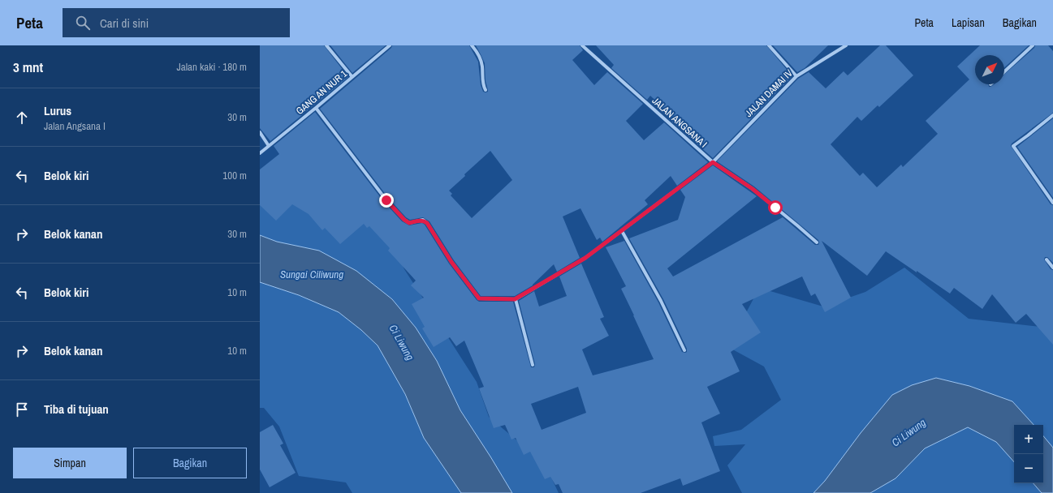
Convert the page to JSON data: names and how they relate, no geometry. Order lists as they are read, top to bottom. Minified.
{"streets":{"street":["GANG AN NUR 1","JALAN DAMAI IV","JALAN ANGSANA I"]},"crossings":[["JALAN DAMAI IV","JALAN ANGSANA I"]],"water":["Sungai Ciliwung","Ci Liwung"],"north":"top right","page":{"header":"Peta","search":"Cari di sini","nav":["Peta","Lapisan","Bagikan"],"heading":["3 mnt","Jalan kaki · 180 m"],"list":[["Lurus","Jalan Angsana I","30 m"],["Belok kiri","100 m"],["Belok kanan","30 m"],["Belok kiri","10 m"],["Belok kanan","10 m"],"Tiba di tujuan"],"map_buttons":["+","−"],"buttons":["Simpan","Bagikan"]}}
